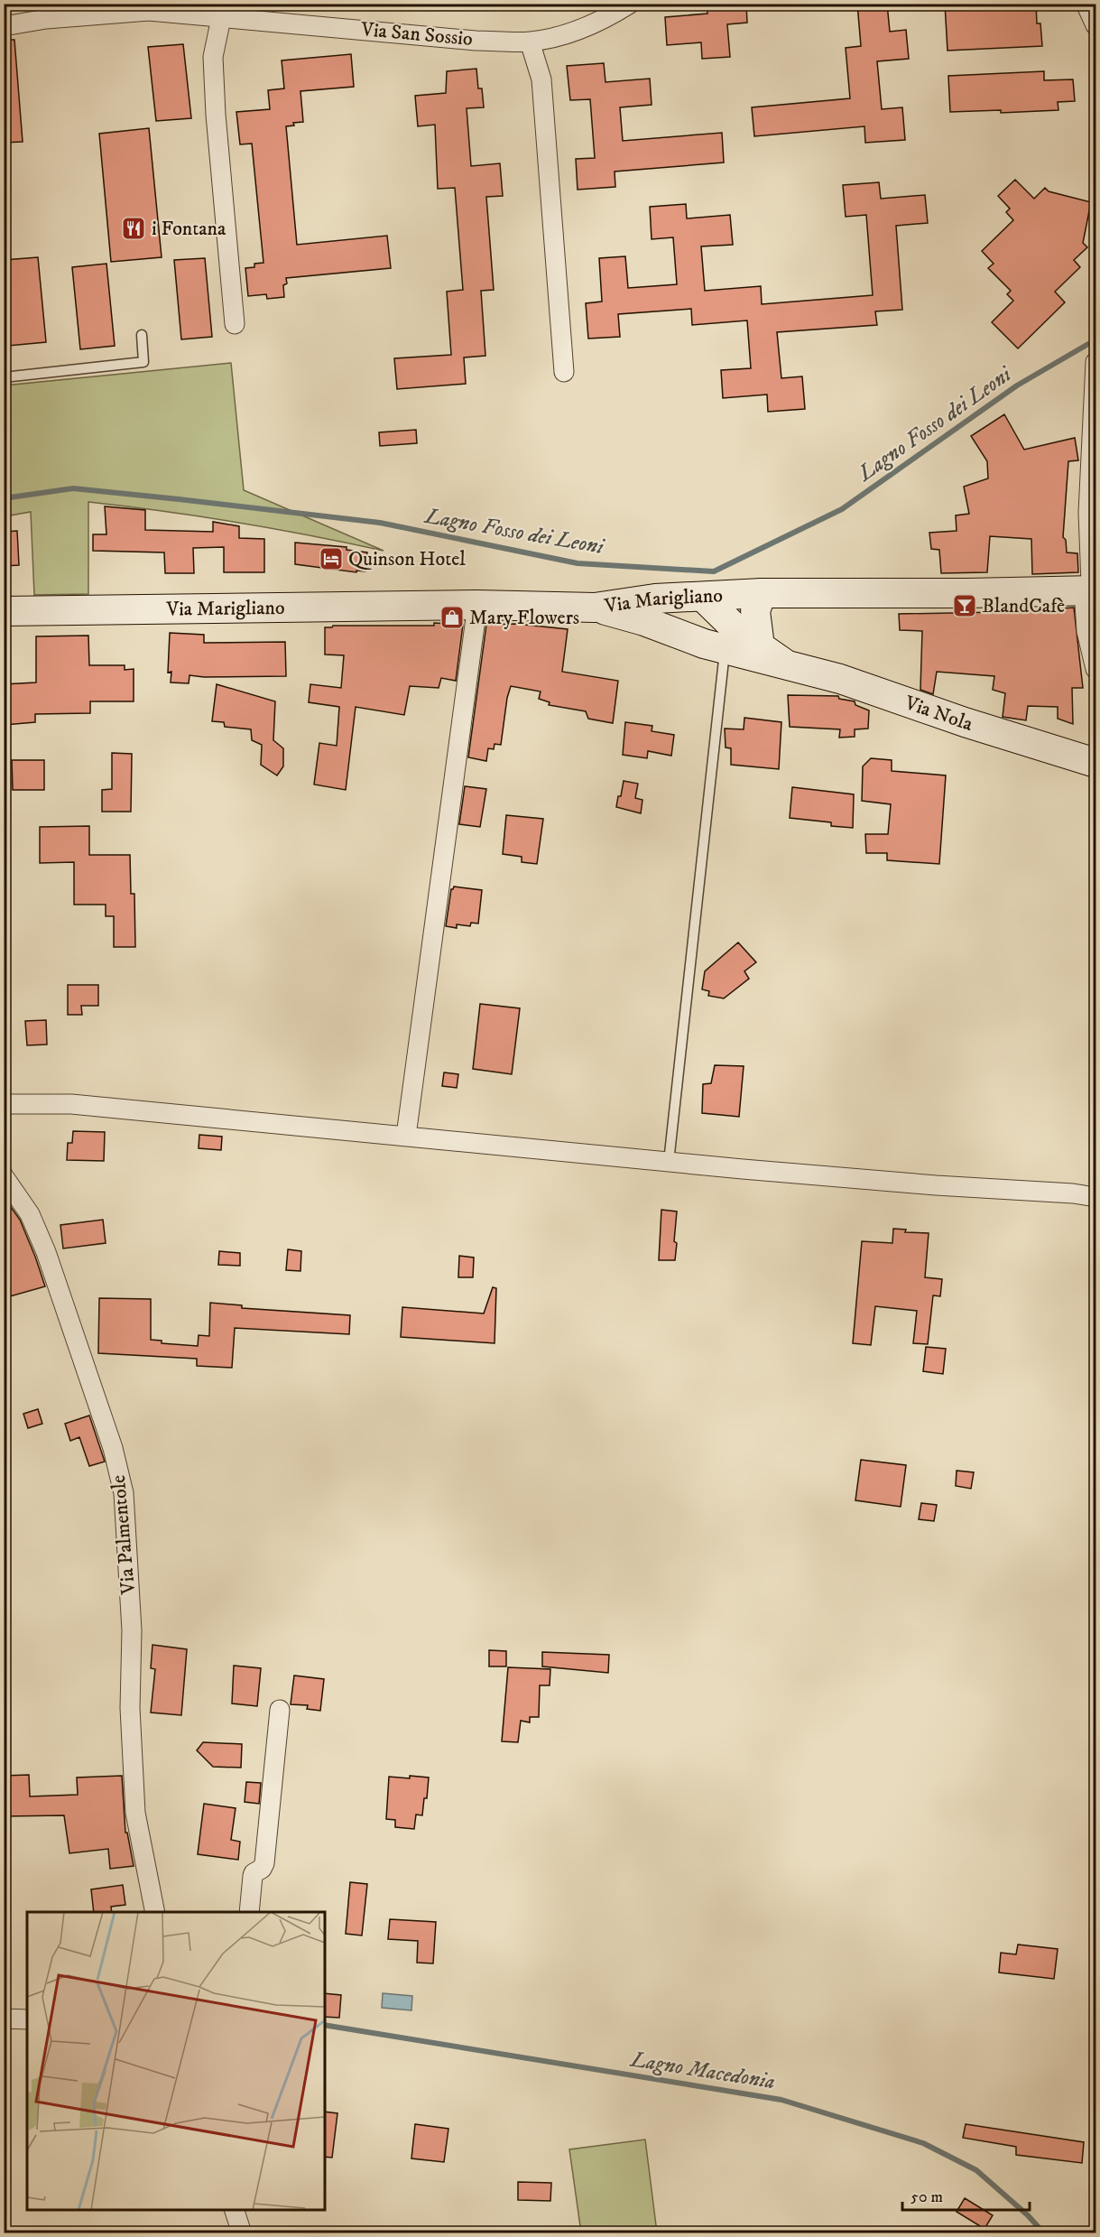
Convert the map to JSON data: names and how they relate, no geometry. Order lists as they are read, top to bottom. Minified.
{"streets":{"street":["Via San Sossio","Via Marigliano","Via Nola","Via Palmentole"]},"crossings":[["Via Marigliano","Via Nola"]],"water":["Lagno Fosso dei Leoni","Lagno Macedonia"],"places":{"restaurant":["i Fontana"],"hotel":["Quinson Hotel"],"bar":["BlandCafè"],"shop":["Mary Flowers"]},"scale_bar":"50 m"}
